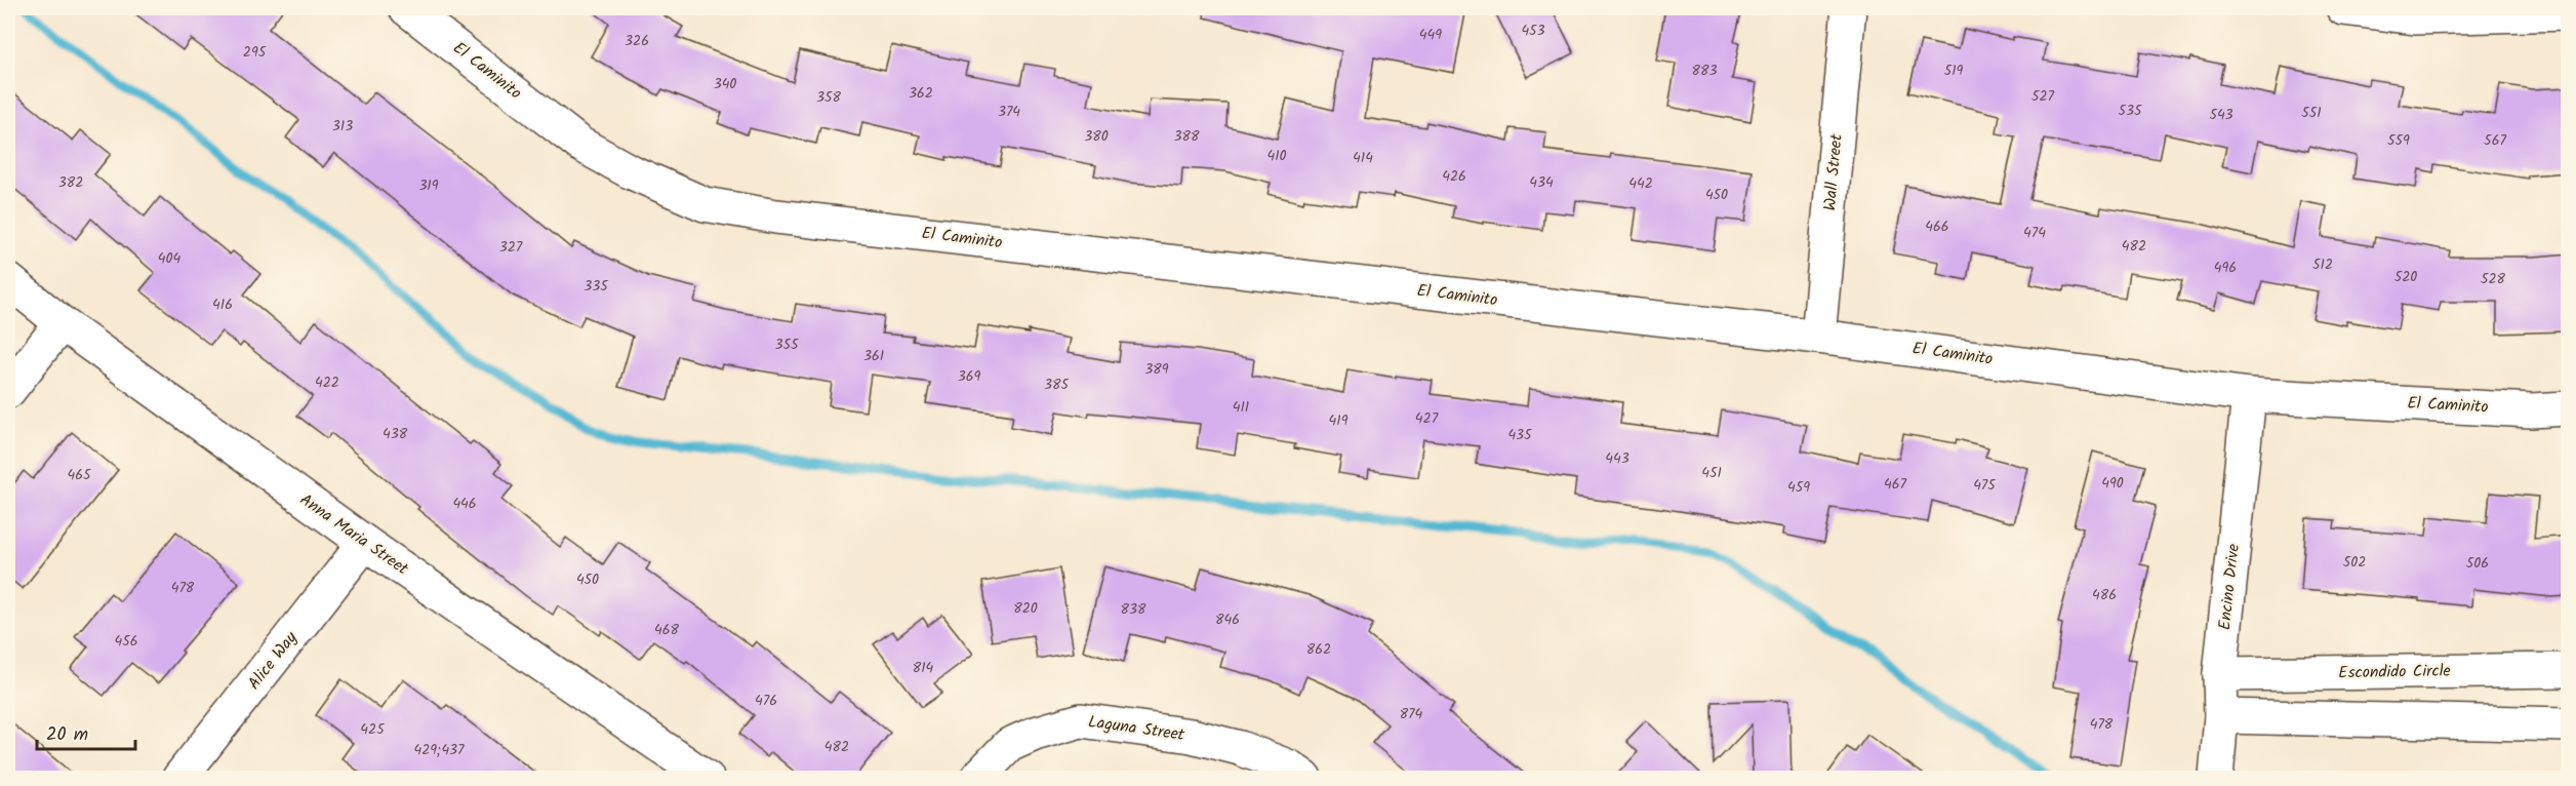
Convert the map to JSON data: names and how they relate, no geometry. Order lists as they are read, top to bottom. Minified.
{"streets":{"street":["El Caminito","Wall Street","Anna Maria Street","Encino Drive","Alice Way","Escondido Circle","Laguna Street"]},"crossings":[["El Caminito","Wall Street"],["El Caminito","Encino Drive"],["Anna Maria Street","Alice Way"],["Encino Drive","Escondido Circle"]],"house_numbers":["453","449","326","295","883","519","340","362","527","358","535","374","551","543","313","380","388","559","567","410","414","426","382","434","442","319","450","466","474","482","327","404","512","496","520","528","335","416","355","361","389","369","422","385","411","427","419","438","435","443","451","465","490","467","475","459","446","502","506","450","478","486","820","838","846","468","456","862","814","476","874","478","425","482","429;437"],"scale_bar":"20 m"}
